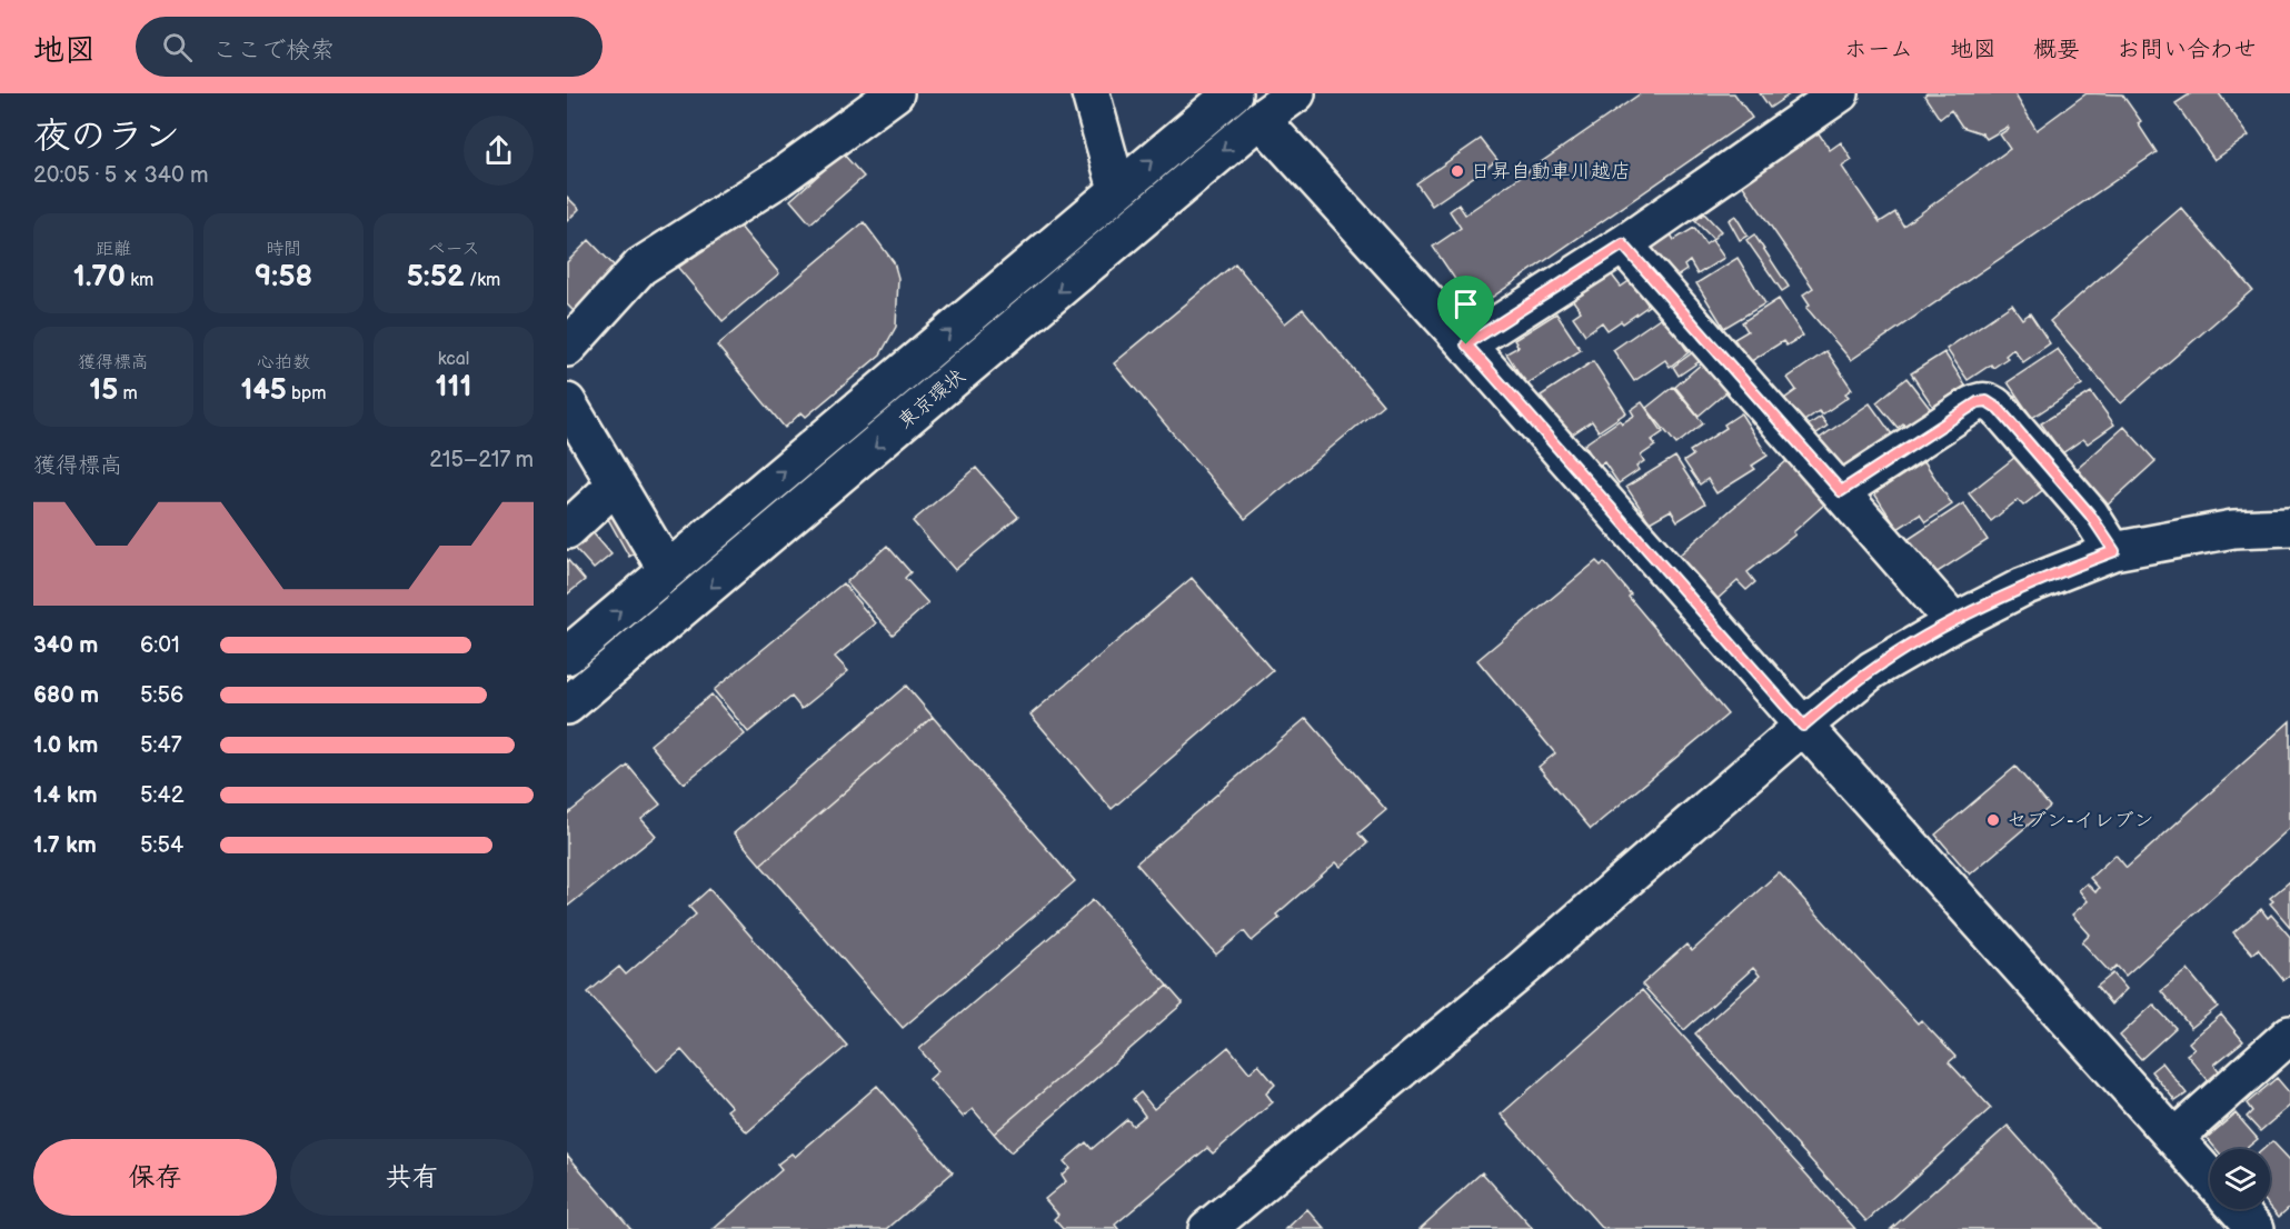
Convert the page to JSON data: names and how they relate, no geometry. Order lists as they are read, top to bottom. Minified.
{"streets":{"main road":["東京環状"]},"places":["日昇自動車川越店","セブン-イレブン"],"page":{"header":"地図","search":"ここで検索","nav":["ホーム","地図","概要","お問い合わせ"],"heading":["夜のラン","20:05 · 5 × 340 m"],"stats":[["距離","1.70 km"],["時間","9:58"],["ペース","5:52 /km"],["獲得標高","15 m"],["心拍数","145 bpm"],["kcal","111"]],"chart":["獲得標高","215–217 m"],"list":[{"name":"340 m","note":"6:01"},{"name":"680 m","note":"5:56"},{"name":"1.0 km","note":"5:47"},{"name":"1.4 km","note":"5:42"},{"name":"1.7 km","note":"5:54"}],"buttons":["保存","共有"]}}
